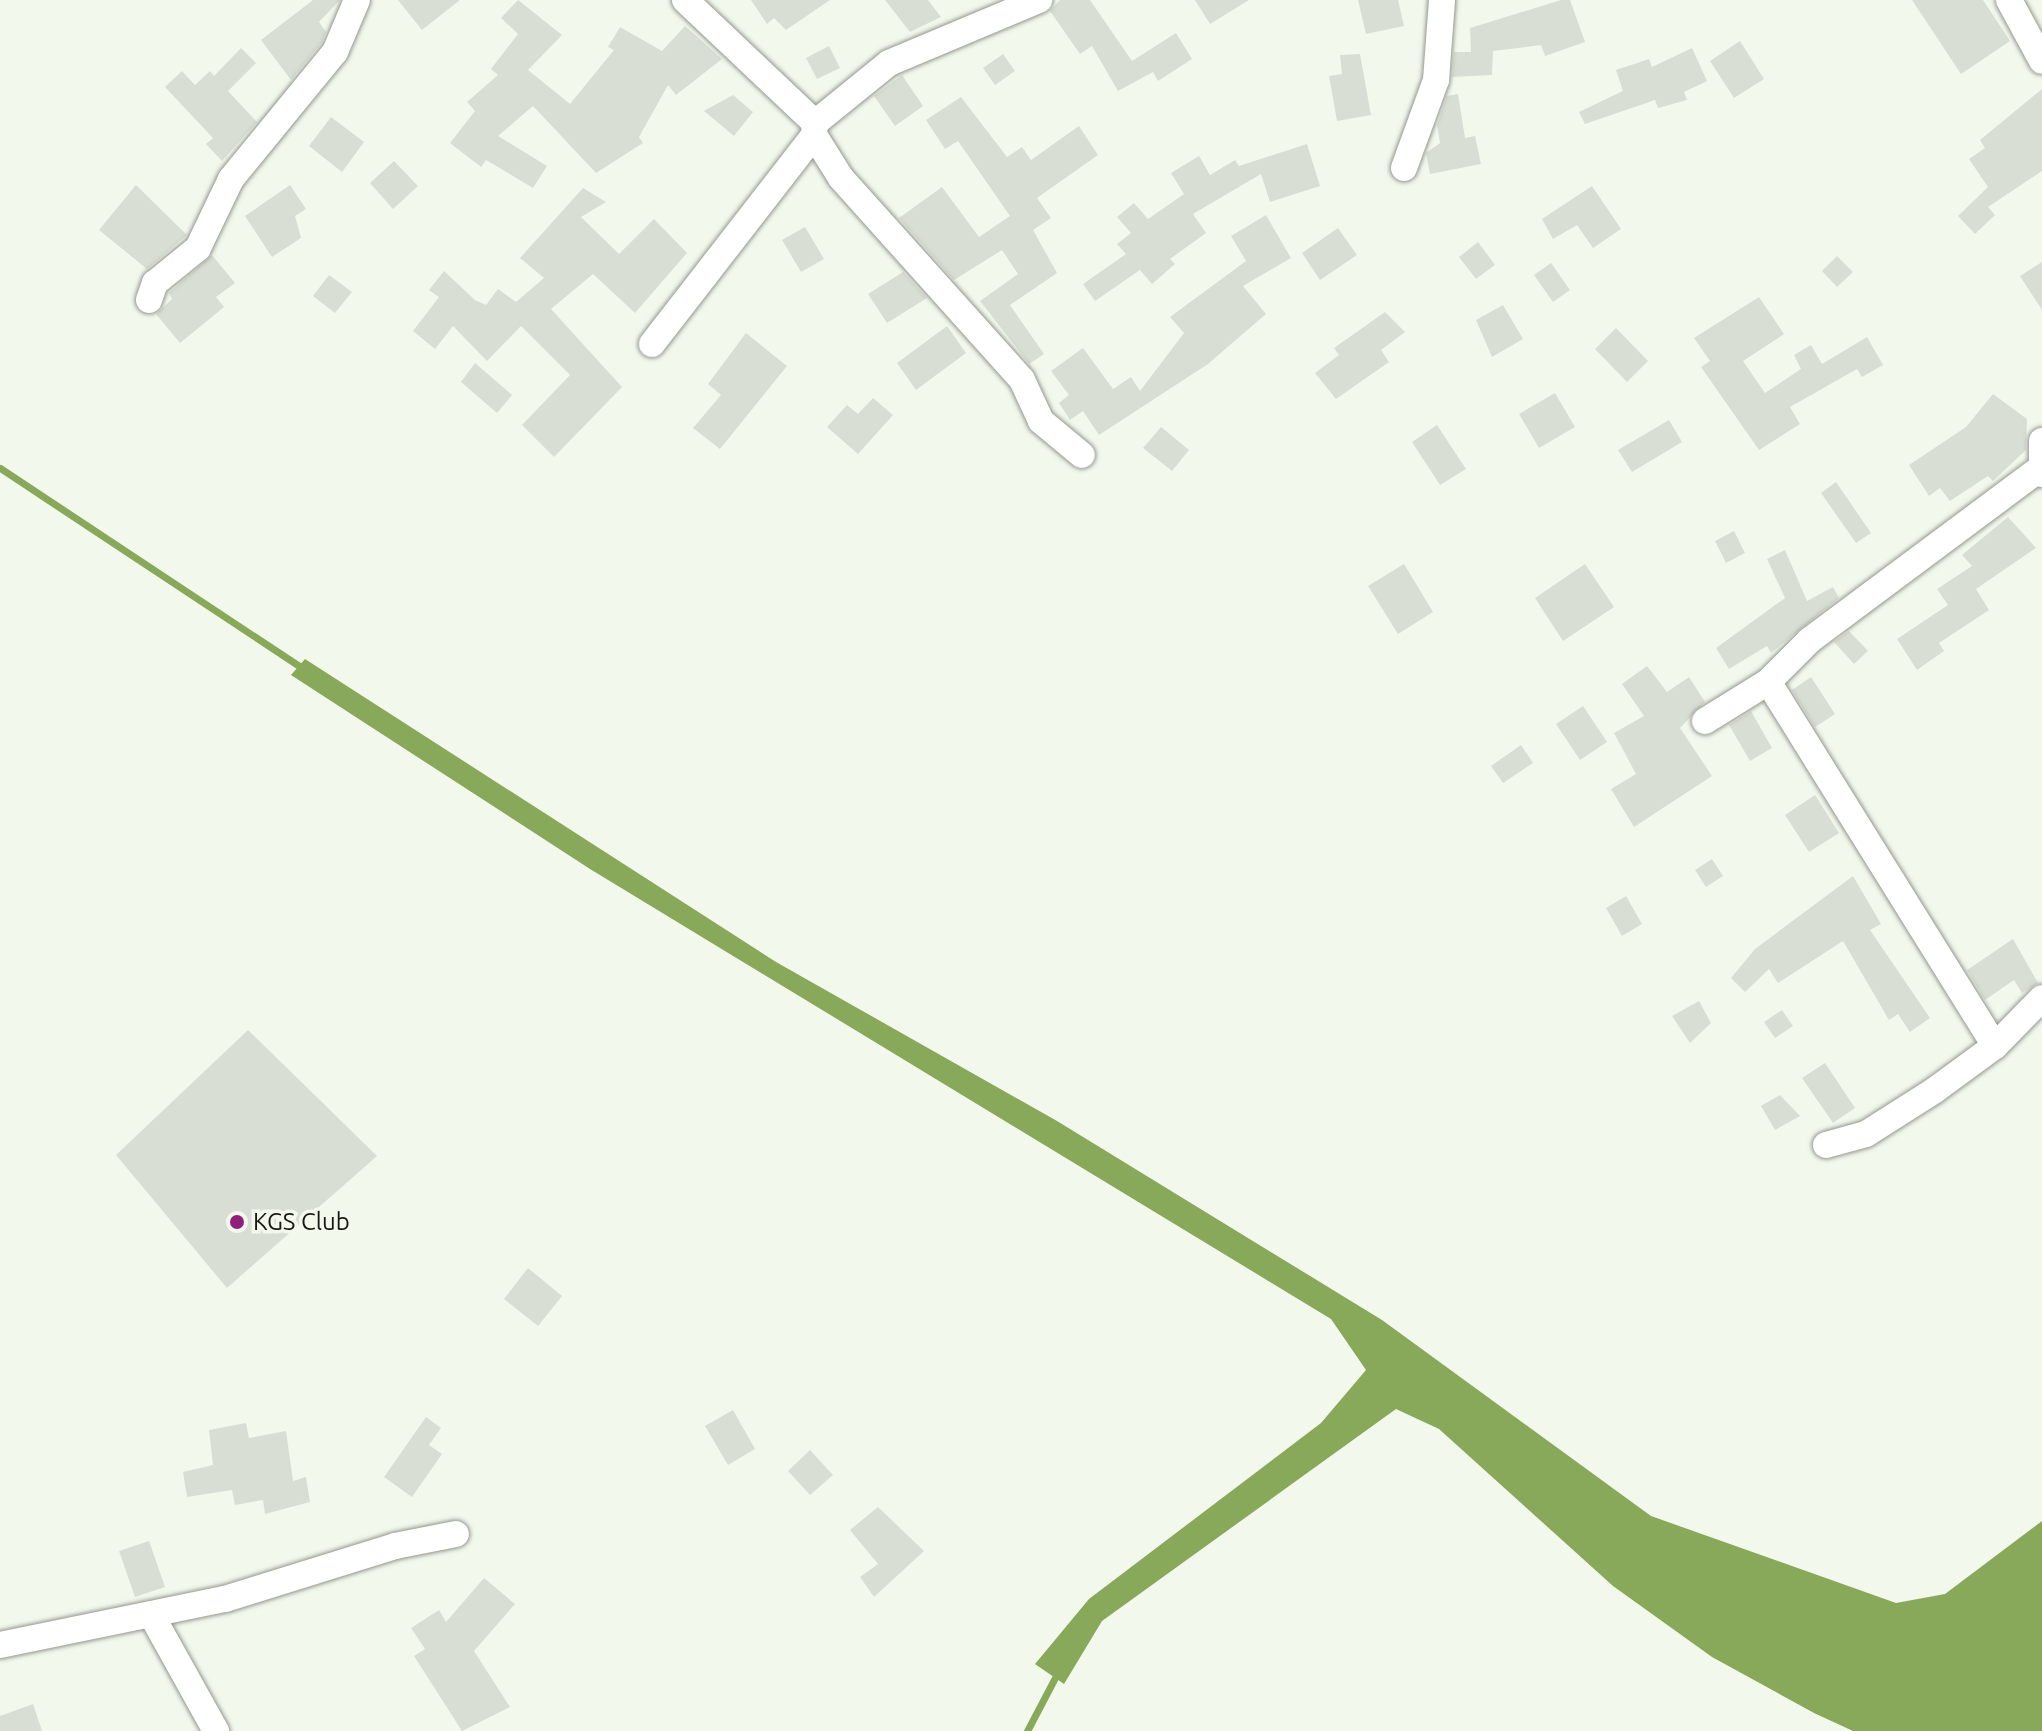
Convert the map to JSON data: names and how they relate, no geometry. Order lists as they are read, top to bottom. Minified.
{"places":["KGS Club"]}
